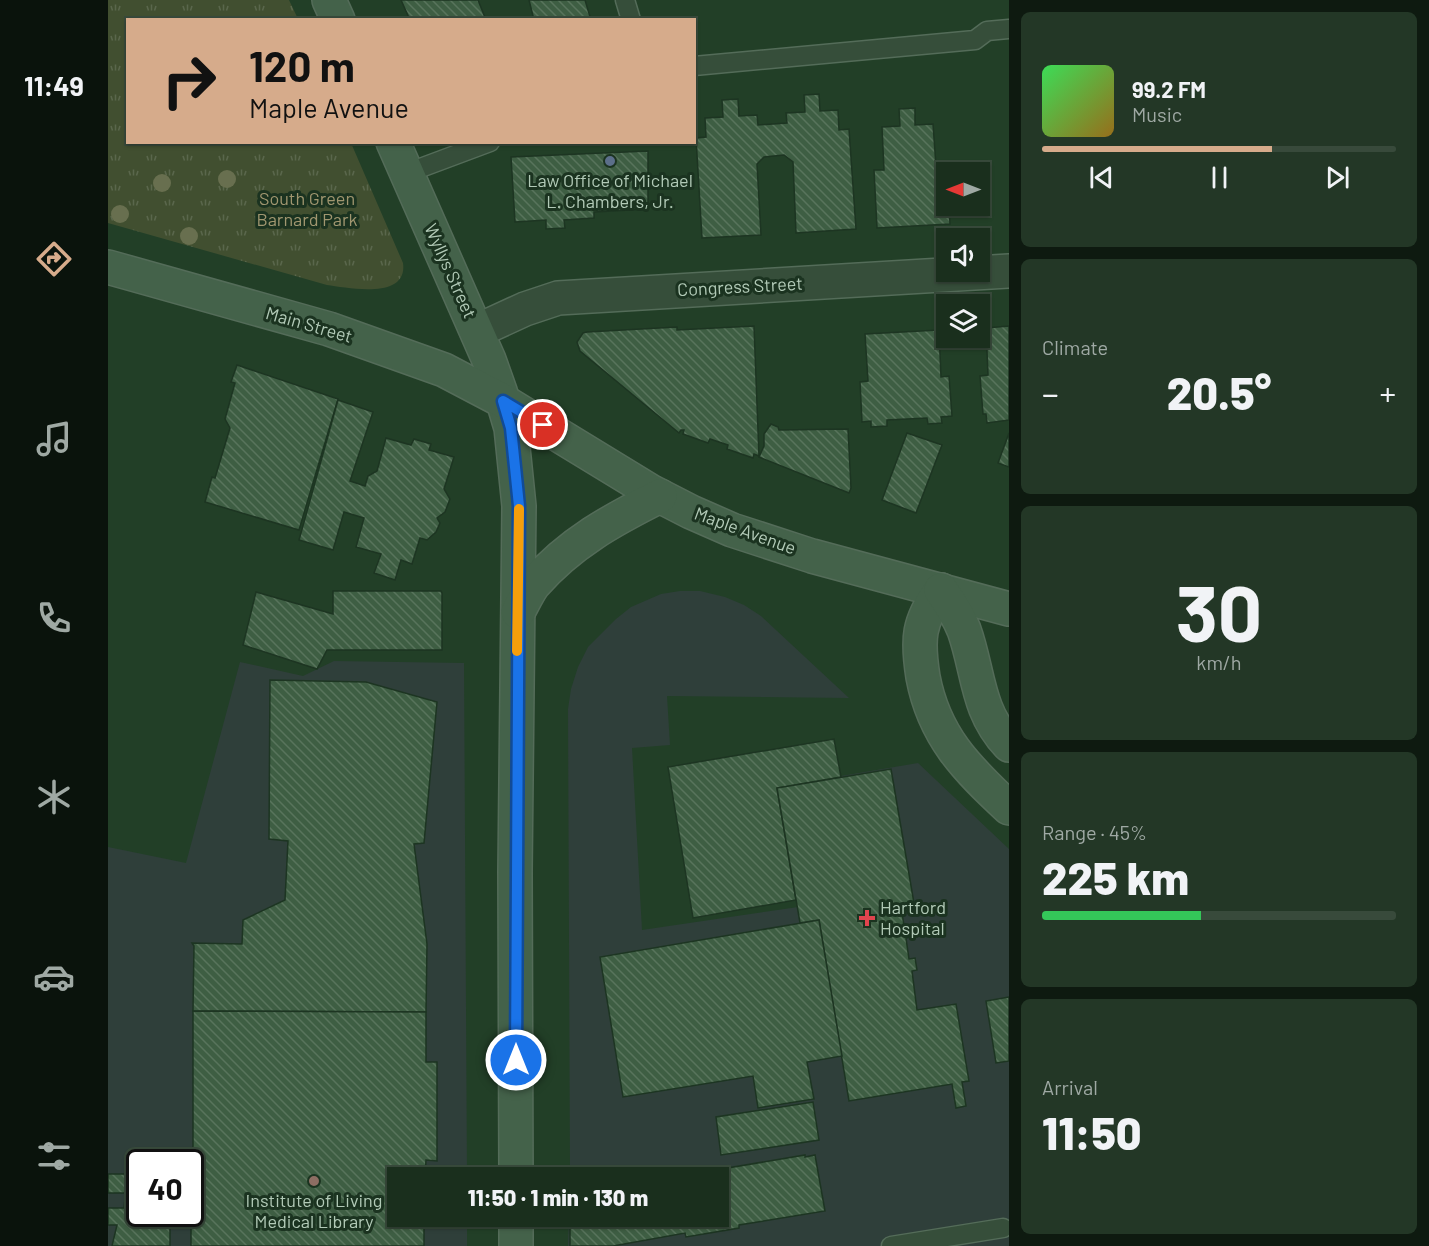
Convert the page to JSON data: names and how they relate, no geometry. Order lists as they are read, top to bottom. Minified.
{"streets":{"main road":["Wyllys Street","Main Street","Maple Avenue"],"street":["Congress Street"]},"crossings":[["Wyllys Street","Congress Street"],["Wyllys Street","Main Street"],["Wyllys Street","Maple Avenue"],["Main Street","Maple Avenue"]],"parks":["South Green Barnard Park"],"places":{"other":["Law Office of Michael L. Chambers, Jr.","Institute of Living Medical Library"],"health":["Hartford Hospital"]},"north":"left","page":{"tabs":"11:49","turn":["120 m","Maple Avenue"],"song":["99.2 FM","Music"],"tile":["Climate",["30","km/h"],["Range · 45%","225 km"],["Arrival","11:50"]],"heat":["−","20.5°","+"],"limit":"40","trip":"11:50 · 1 min · 130 m"}}
